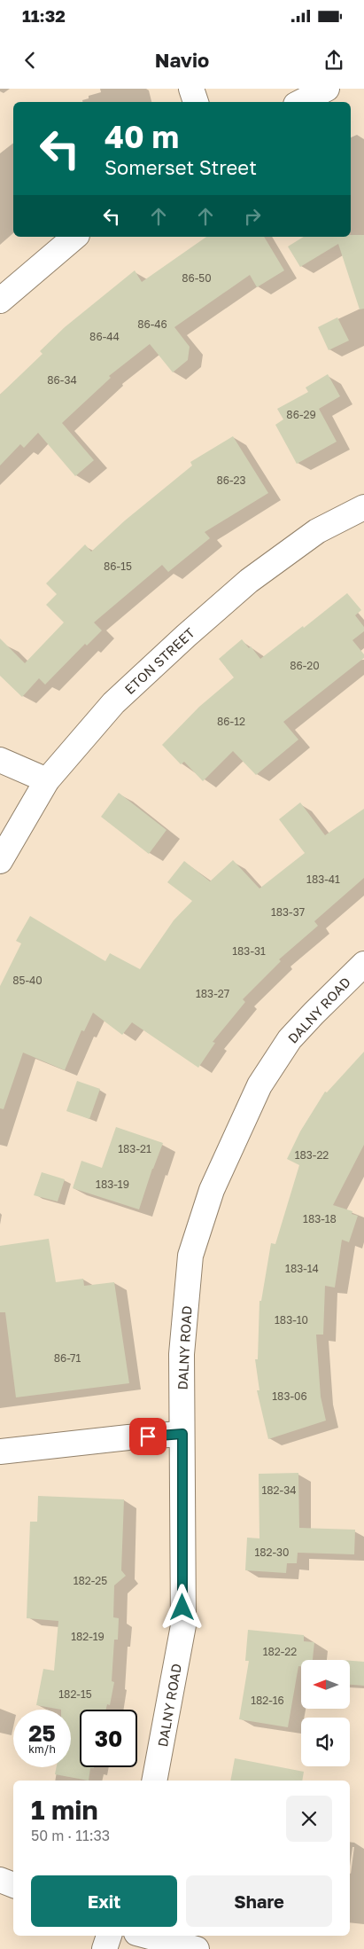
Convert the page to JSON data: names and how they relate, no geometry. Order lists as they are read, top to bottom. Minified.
{"streets":{"street":["ETON STREET","DALNY ROAD"]},"house_numbers":["86-50","86-46","86-44","86-34","86-29","86-23","86-15","86-20","86-12","183-41","183-37","183-31","85-40","183-27","183-21","183-22","183-19","183-18","183-14","183-10","86-71","183-06","182-34","182-30","182-25","182-19","182-22","182-15","182-16"],"north":"left","page":{"status":"11:32","header":"Navio","turn":["40 m","Somerset Street"],"speed":"25 km/h","limit":"30","heading":["1 min","50 m · 11:33"],"buttons":["Exit","Share"]}}
